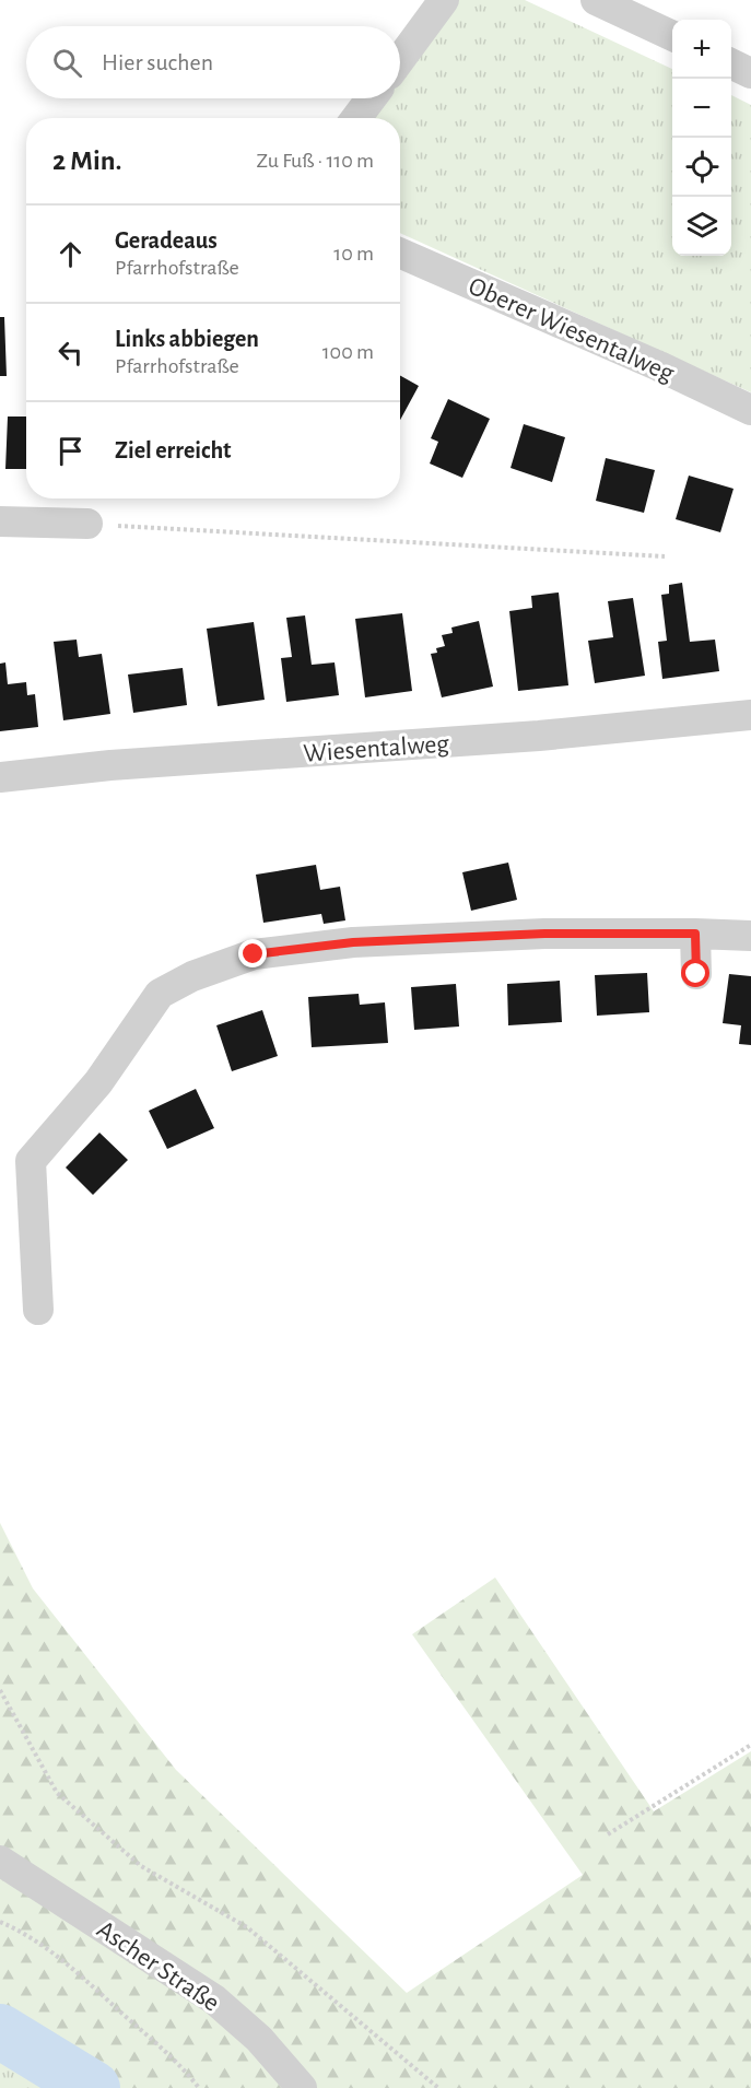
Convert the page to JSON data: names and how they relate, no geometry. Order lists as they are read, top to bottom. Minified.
{"streets":{"street":["Oberer Wiesentalweg","Wiesentalweg","Ascher Straße"]},"page":{"map_buttons":["+","−"],"search":"Hier suchen","heading":["2 Min.","Zu Fuß · 110 m"],"list":[["Geradeaus","Pfarrhofstraße","10 m"],["Links abbiegen","Pfarrhofstraße","100 m"],"Ziel erreicht"]}}
